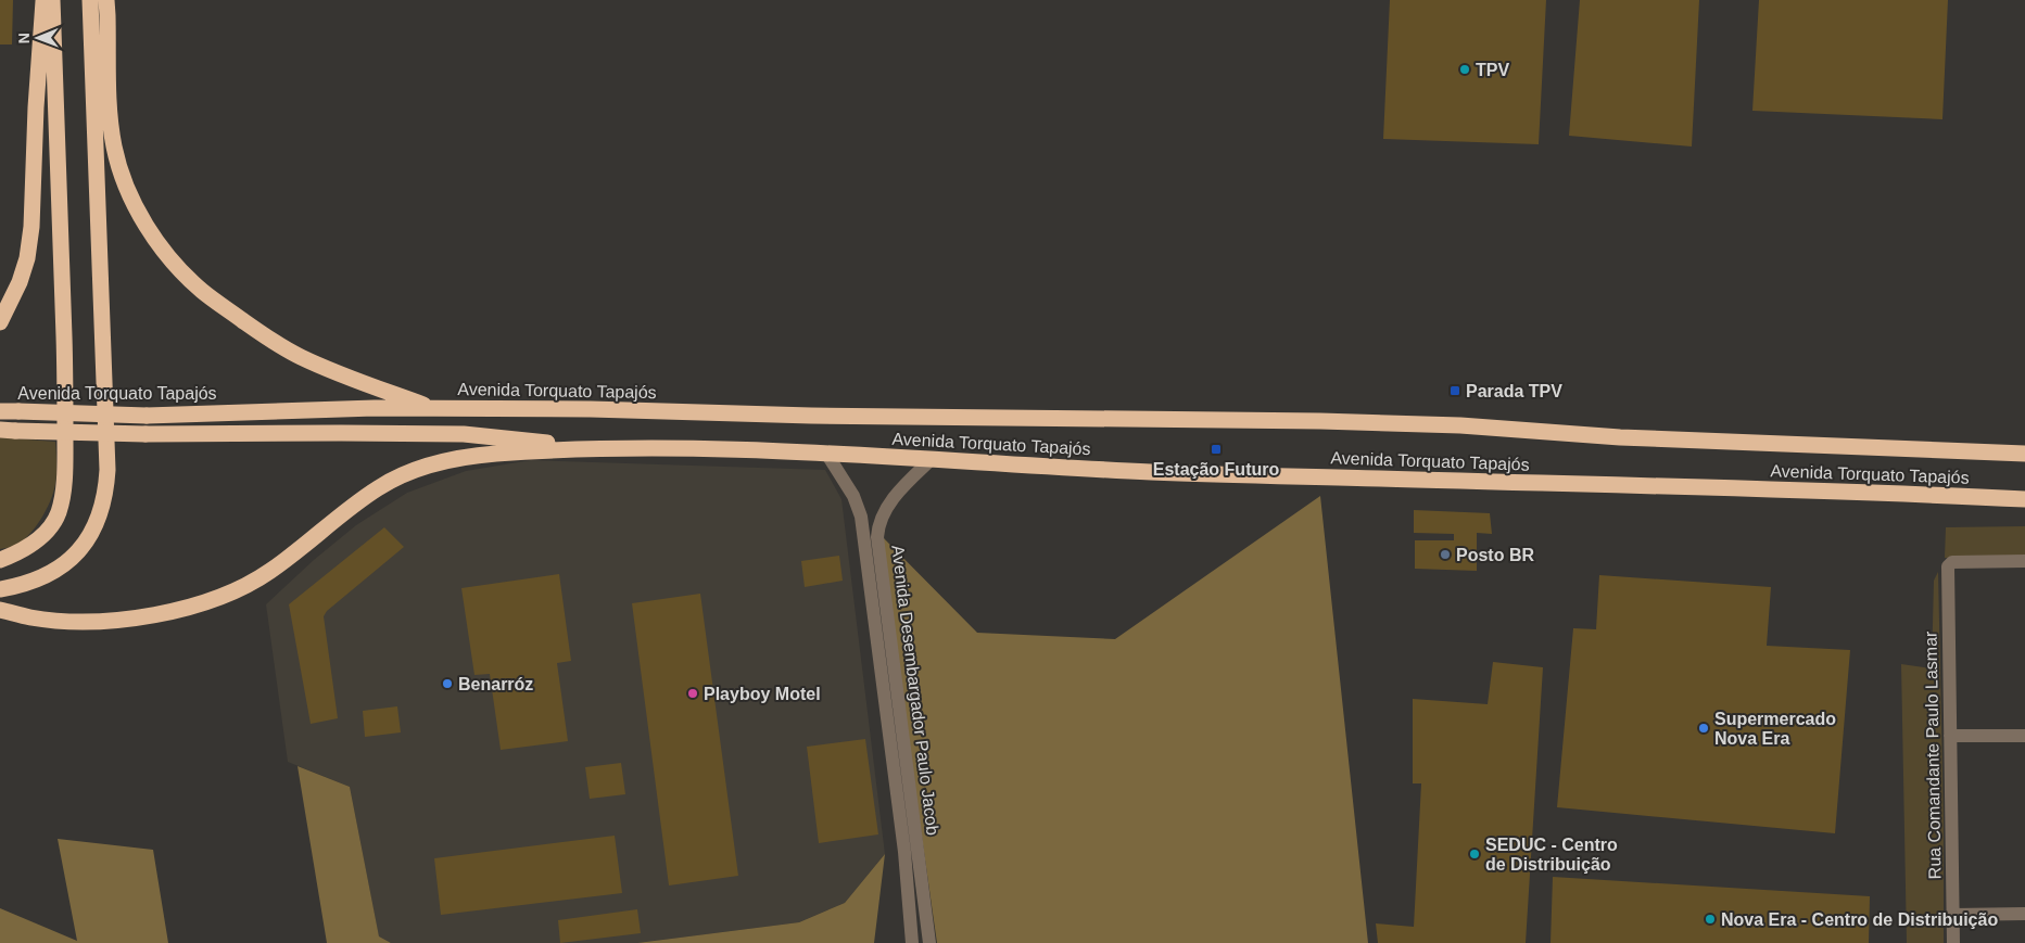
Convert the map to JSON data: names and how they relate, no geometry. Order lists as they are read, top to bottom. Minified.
{"streets":{"highway":["Avenida Torquato Tapajós"],"street":["Avenida Desembargador Paulo Jacob","Rua Comandante Paulo Lasmar"]},"crossings":[["Avenida Torquato Tapajós","Avenida Desembargador Paulo Jacob"]],"places":{"other":["TPV","Posto BR","Benarróz","Playboy Motel","Supermercado Nova Era","SEDUC - Centro de Distribuição","Nova Era - Centro de Distribuição"],"transit":["Parada TPV","Estação Futuro"]},"north":"left"}
